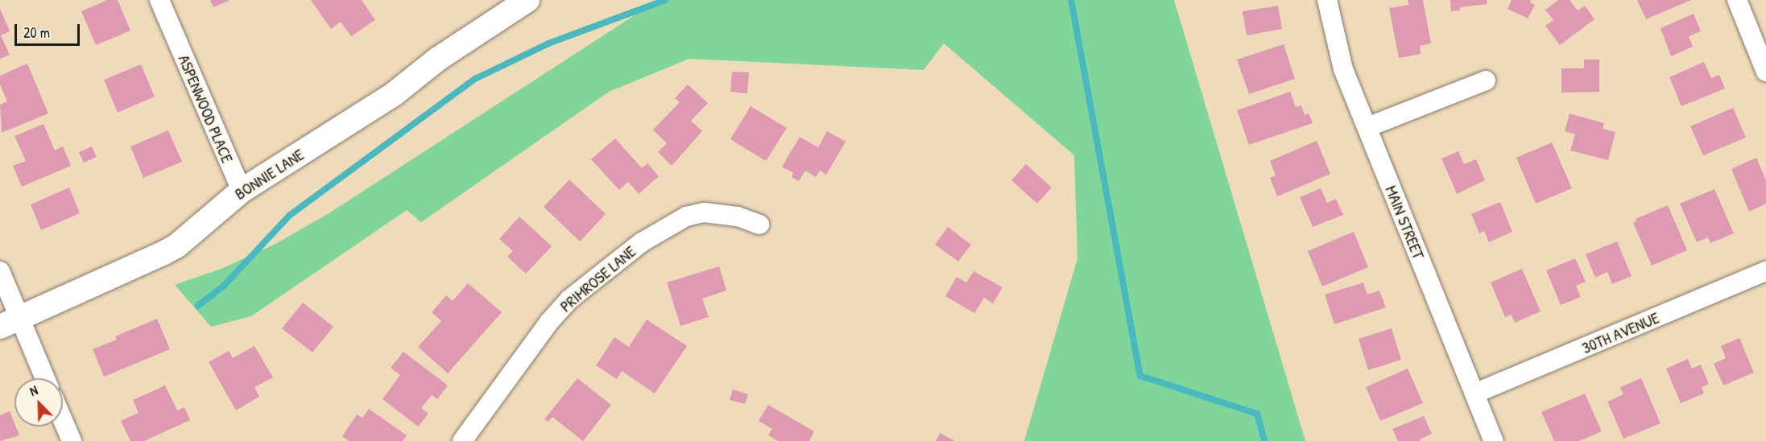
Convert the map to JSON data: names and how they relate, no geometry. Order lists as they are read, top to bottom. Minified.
{"streets":{"street":["ASPENWOOD PLACE","BONNIE LANE","MAIN STREET","PRIMROSE LANE","30TH AVENUE"]},"crossings":[["ASPENWOOD PLACE","BONNIE LANE"],["MAIN STREET","30TH AVENUE"]],"scale_bar":"20 m","north":"top left"}
